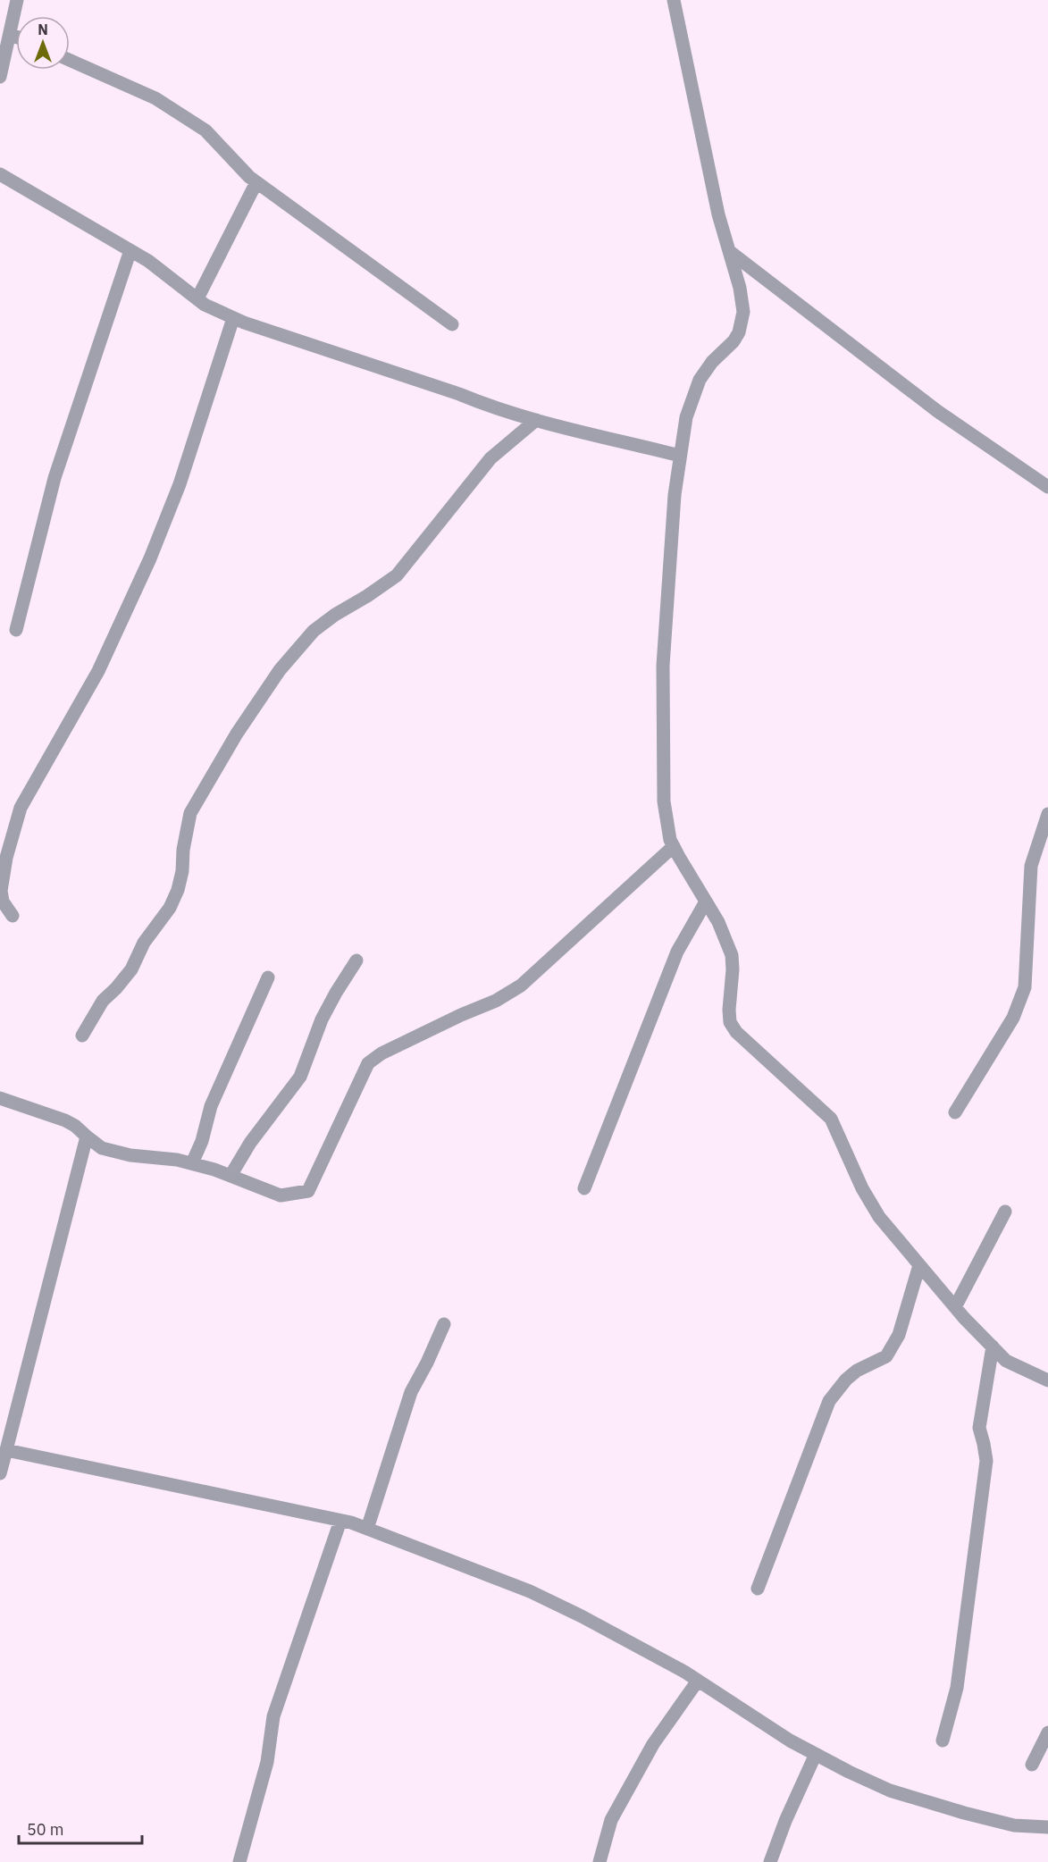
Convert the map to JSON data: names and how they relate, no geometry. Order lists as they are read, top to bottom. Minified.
{"scale_bar":"50 m","north":"top"}
